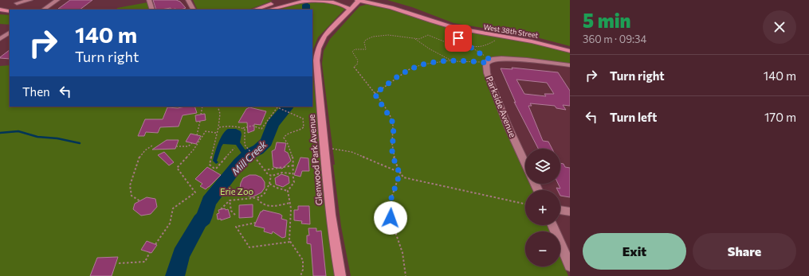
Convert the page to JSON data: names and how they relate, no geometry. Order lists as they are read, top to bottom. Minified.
{"streets":{"main road":["West 38th Street","Glenwood Park Avenue"],"street":["Parkside Avenue"]},"crossings":[["West 38th Street","Glenwood Park Avenue"]],"water":["Mill Creek"],"parks":["Erie Zoo"],"page":{"heading":["5 min","360 m · 09:34"],"turn":["140 m","Turn right"],"list":[{"name":"Turn right","value":"140 m"},{"name":"Turn left","value":"170 m"}],"then":"Then","map_buttons":["+","−"],"buttons":["Exit","Share"]}}
